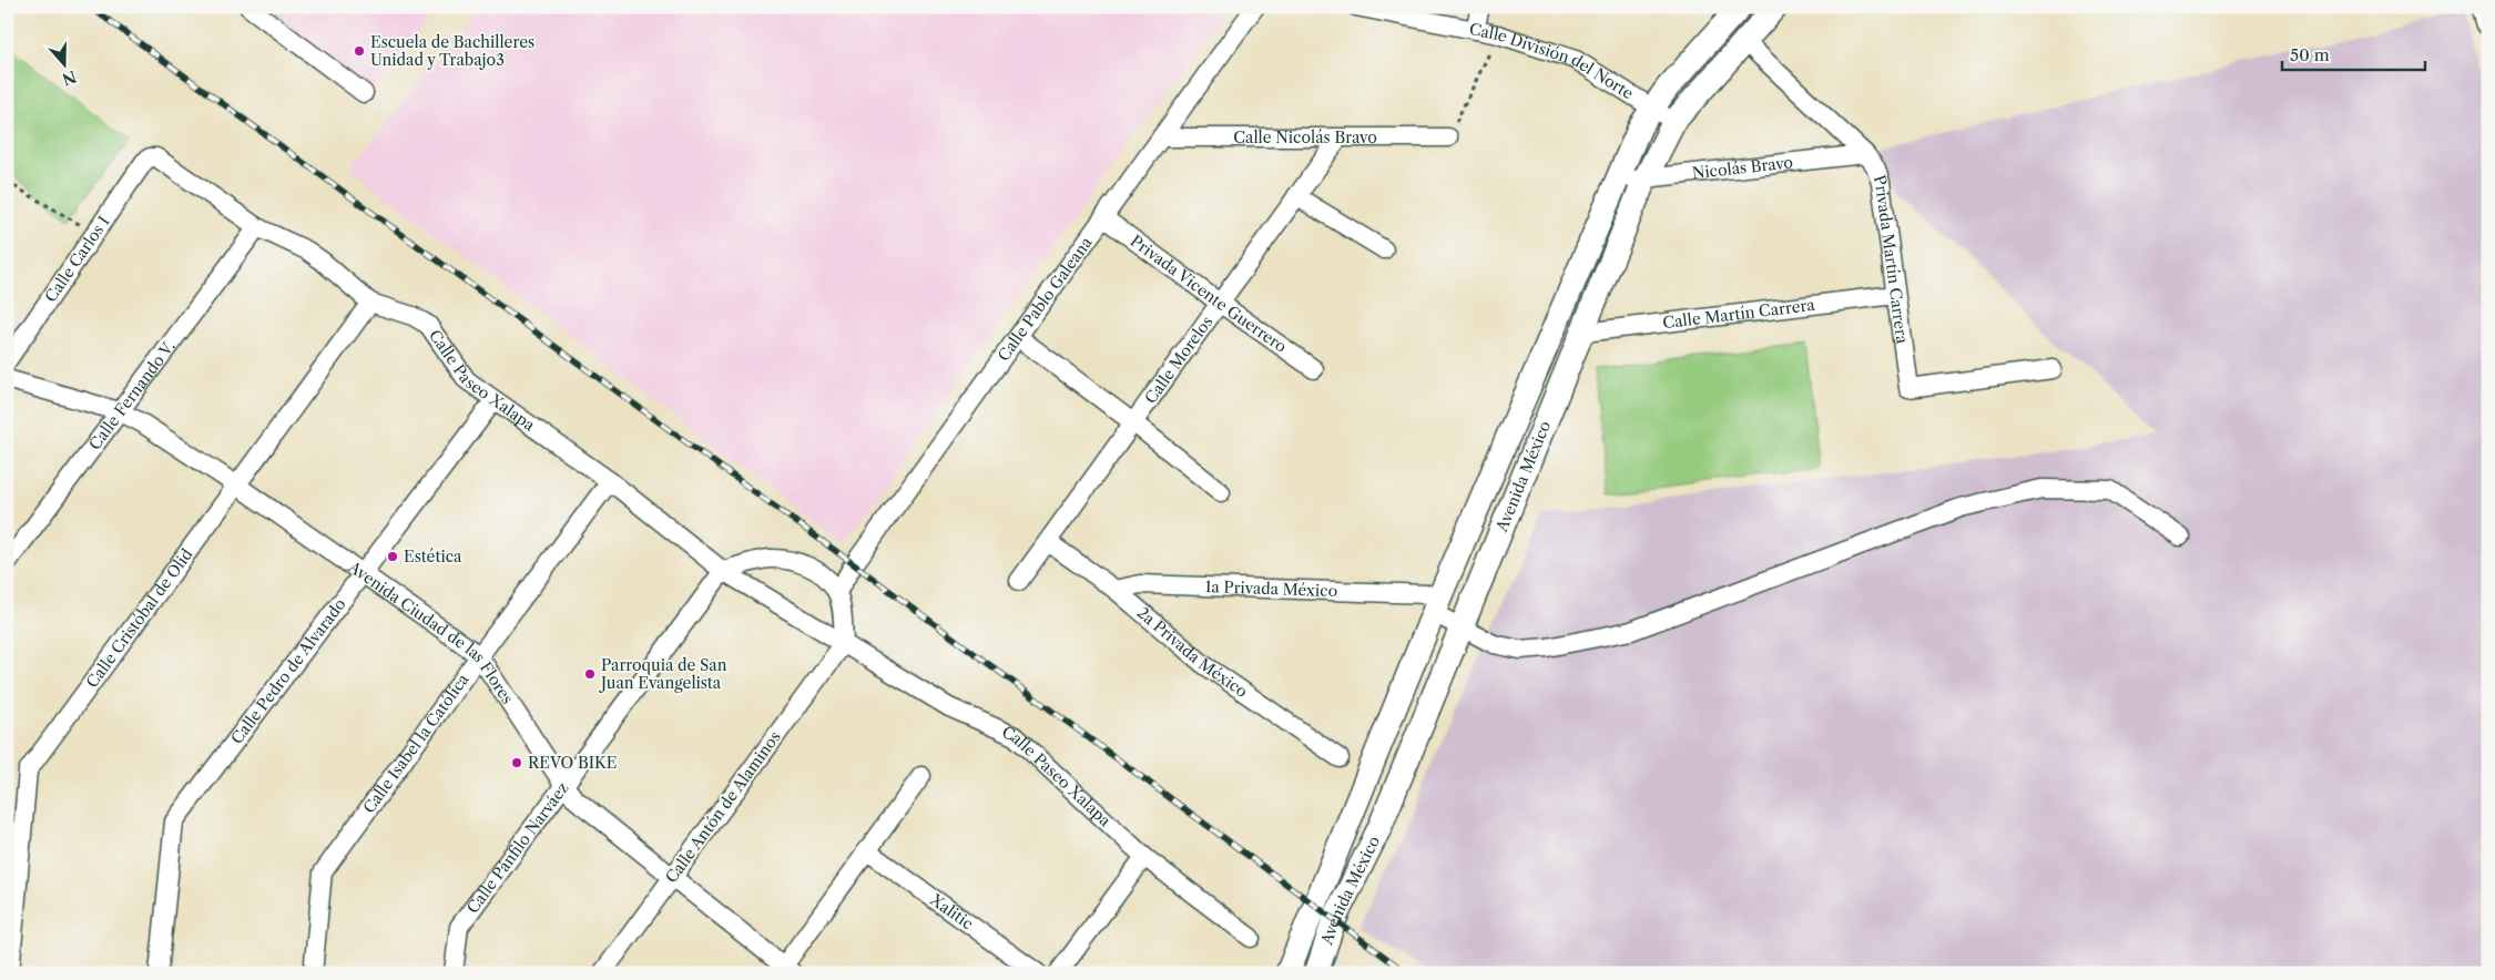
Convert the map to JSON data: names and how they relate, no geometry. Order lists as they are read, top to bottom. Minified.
{"streets":{"main road":["Avenida México"],"street":["Calle División del Norte","Calle Nicolás Bravo","Nicolás Bravo","Calle Carlos I","Privada Martín Carrera","Privada Vicente Guerrero","Calle Pablo Galeana","Calle Martín Carrera","Calle Morelos","Calle Paseo Xalapa","Calle Fernando V.","1a Privada México","Calle Cristóbal de Olid","Avenida Ciudad de las Flores","2a Privada México","Calle Pedro de Alvarado","Calle Isabel la Católica","Calle Antón de Alaminos","Calle Pánfilo Narváez","Xalitic"]},"crossings":[["Calle División del Norte","Avenida México"],["Calle Nicolás Bravo","Calle Pablo Galeana"],["Calle Nicolás Bravo","Calle Morelos"],["Nicolás Bravo","Privada Martín Carrera"],["Nicolás Bravo","Avenida México"],["Calle Carlos I","Calle Paseo Xalapa"],["Privada Martín Carrera","Calle Martín Carrera"],["Privada Martín Carrera","Avenida México"],["Privada Vicente Guerrero","Calle Pablo Galeana"],["Privada Vicente Guerrero","Calle Morelos"],["Calle Martín Carrera","Avenida México"],["Calle Morelos","2a Privada México"],["Calle Paseo Xalapa","Calle Fernando V."],["Calle Paseo Xalapa","Calle Cristóbal de Olid"],["Calle Paseo Xalapa","Calle Pedro de Alvarado"],["Calle Paseo Xalapa","Calle Isabel la Católica"],["Calle Paseo Xalapa","Calle Antón de Alaminos"],["Calle Paseo Xalapa","Calle Pánfilo Narváez"],["Calle Fernando V.","Avenida Ciudad de las Flores"],["Avenida México","1a Privada México"],["1a Privada México","2a Privada México"],["Calle Cristóbal de Olid","Avenida Ciudad de las Flores"],["Avenida Ciudad de las Flores","Calle Pedro de Alvarado"],["Avenida Ciudad de las Flores","Calle Isabel la Católica"],["Avenida Ciudad de las Flores","Calle Antón de Alaminos"],["Avenida Ciudad de las Flores","Calle Pánfilo Narváez"]],"places":["Escuela de Bachilleres Unidad y Trabajo3","Estética","Parroquia de San Juan Evangelista","REVO BIKE"],"scale_bar":"50 m","north":"bottom"}
